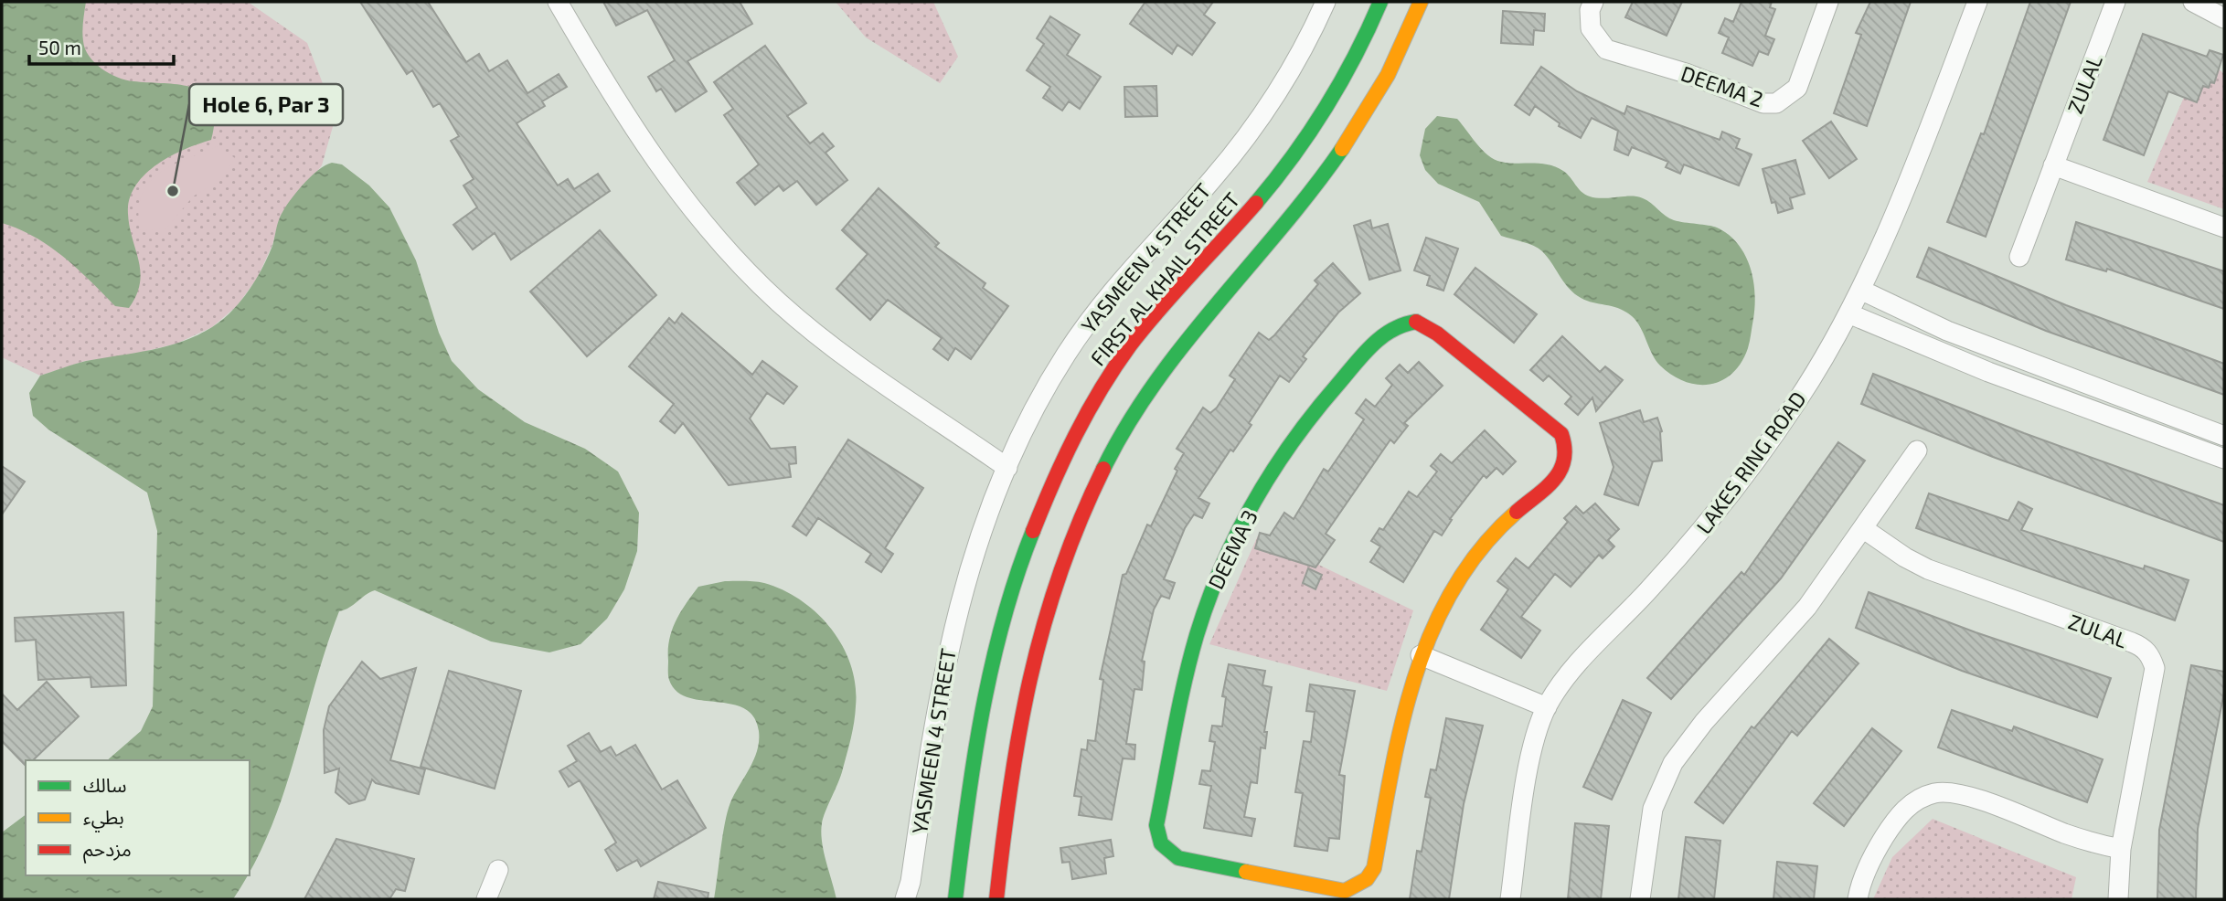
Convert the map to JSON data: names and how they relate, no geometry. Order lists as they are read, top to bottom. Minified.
{"streets":{"main road":["FIRST AL KHAIL STREET","DEEMA 3"],"street":["ZULAL","DEEMA 2","YASMEEN 4 STREET","LAKES RING ROAD"]},"places":["Hole 6, Par 3"],"legend":["سالك","بطيء","مزدحم"],"scale_bar":"50 m"}
